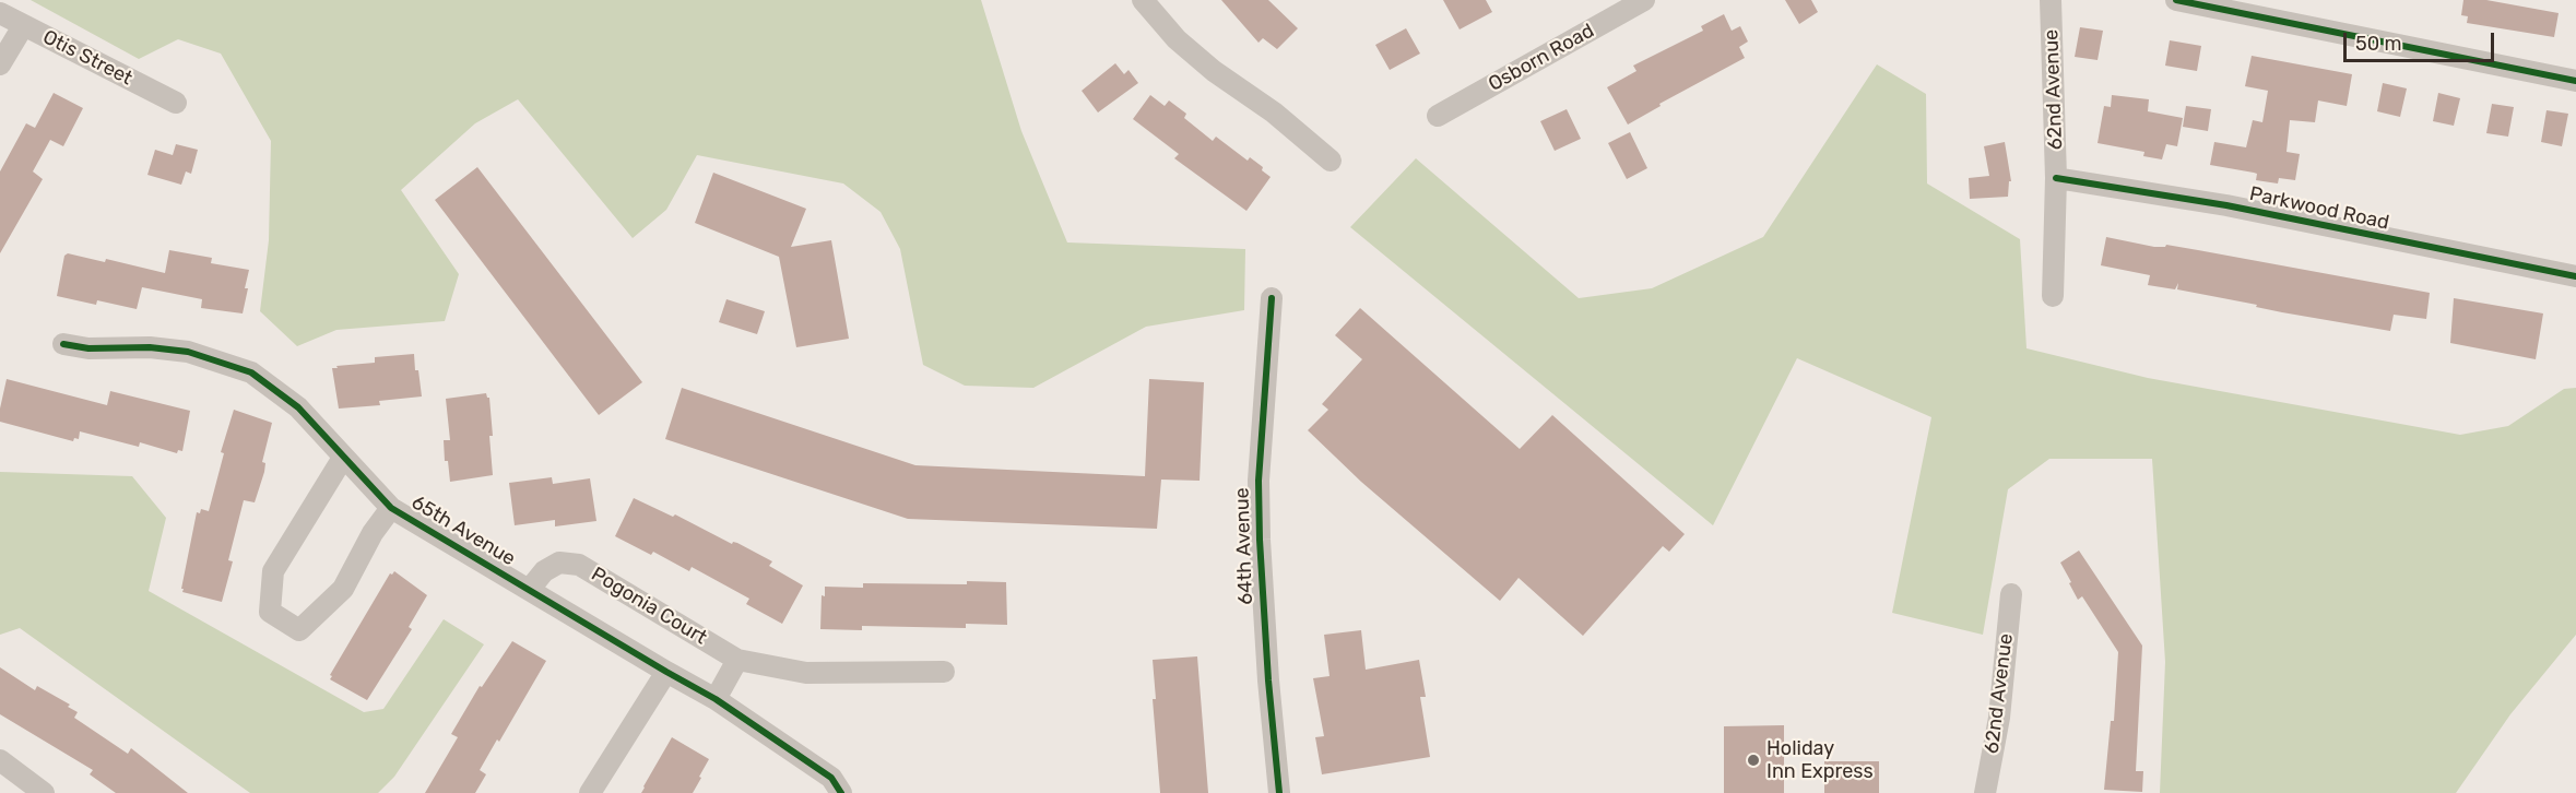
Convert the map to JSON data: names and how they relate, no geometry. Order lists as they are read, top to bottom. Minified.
{"streets":{"street":["Otis Street","Osborn Road","62nd Avenue","Parkwood Road","65th Avenue","64th Avenue","Pogonia Court"]},"crossings":[["62nd Avenue","Parkwood Road"],["65th Avenue","Pogonia Court"]],"places":["Holiday Inn Express"],"scale_bar":"50 m"}
